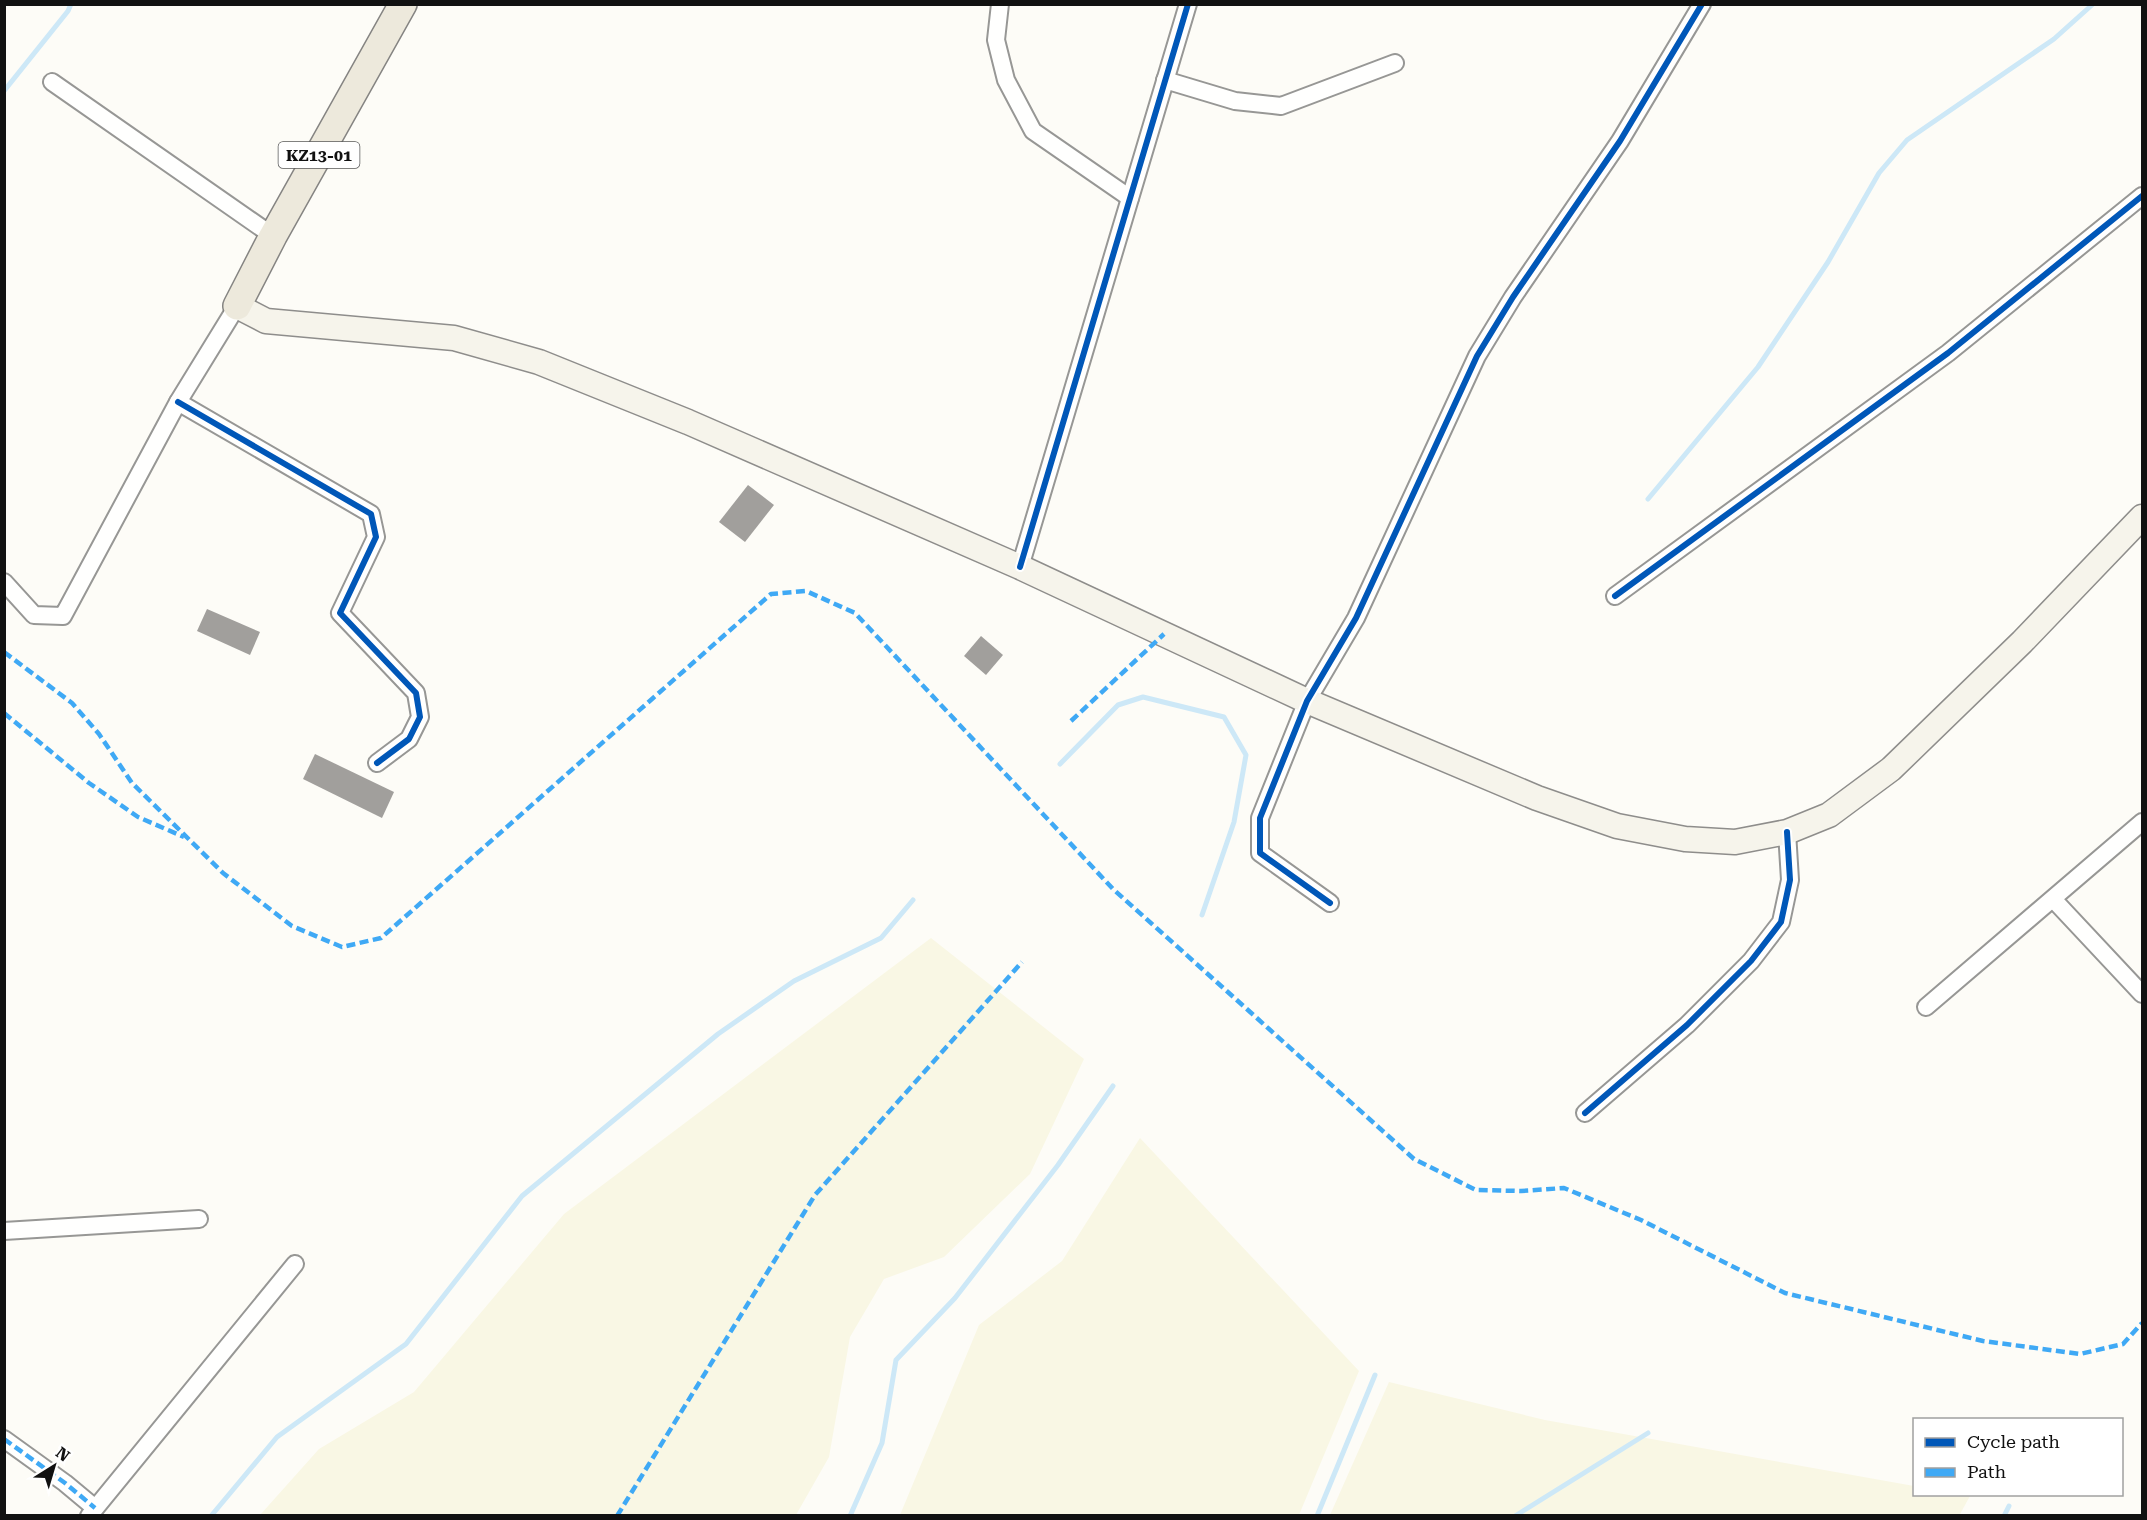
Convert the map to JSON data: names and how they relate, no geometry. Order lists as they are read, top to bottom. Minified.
{"streets":{"main road":["KZ13-01"]},"legend":["Cycle path","Path"],"north":"top right"}
